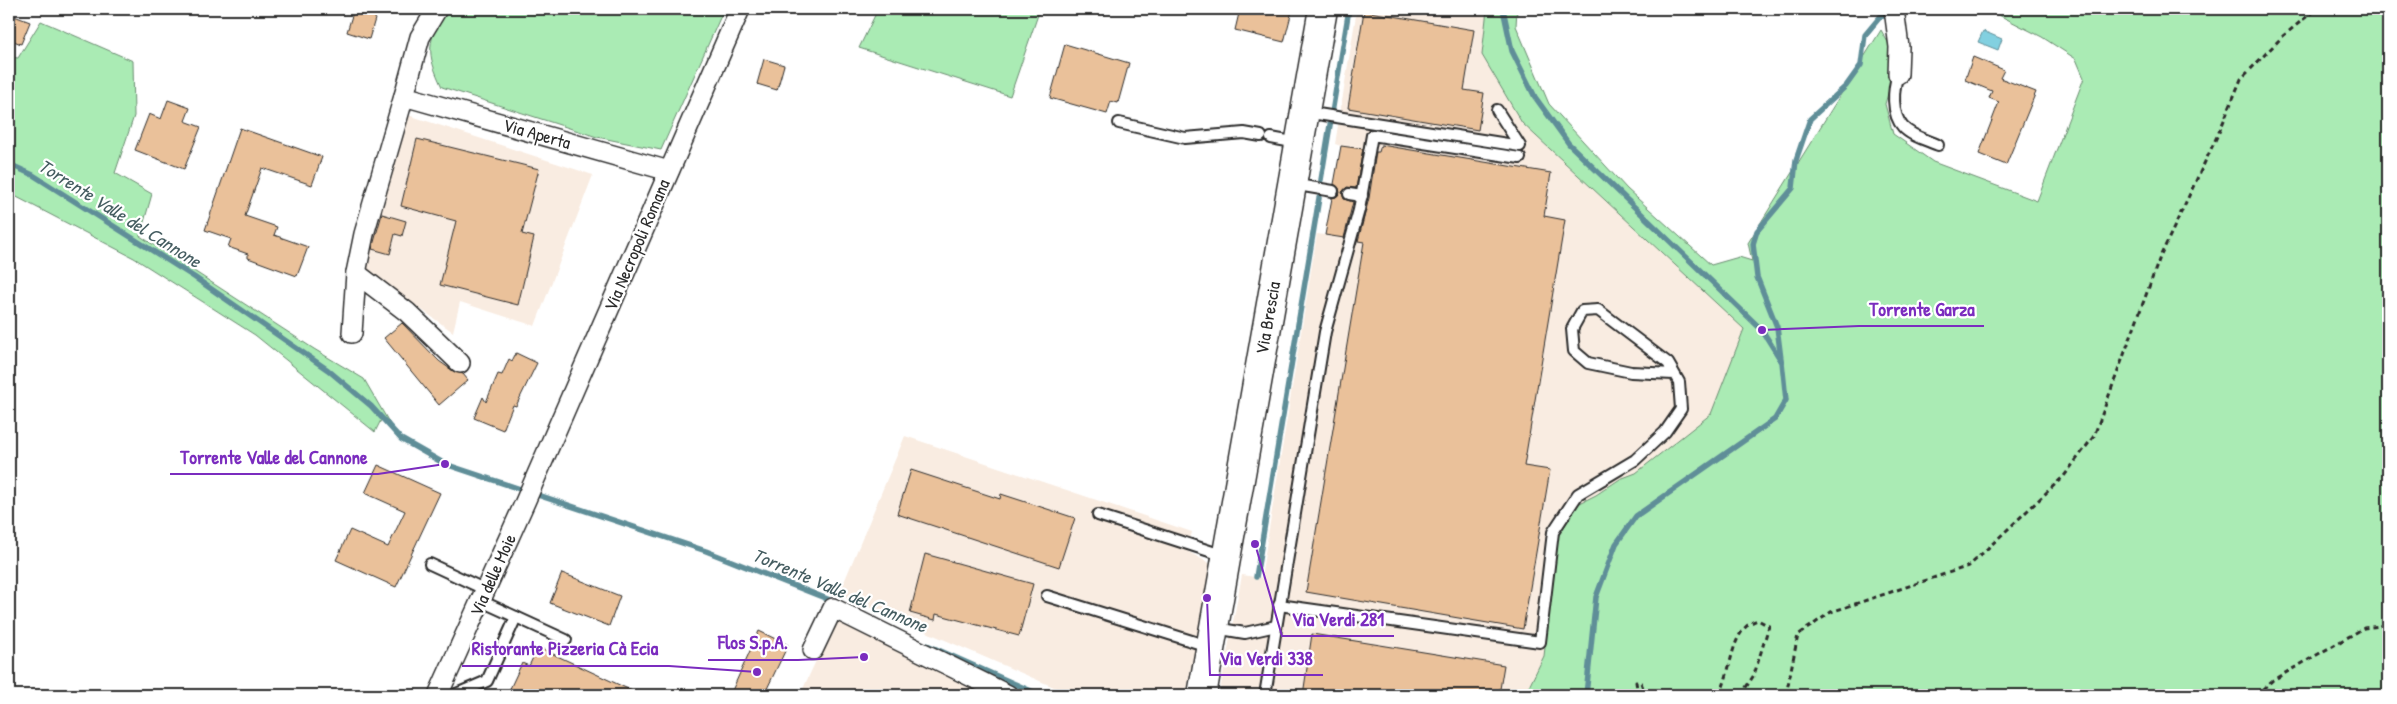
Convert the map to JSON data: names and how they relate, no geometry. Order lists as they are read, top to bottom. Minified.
{"streets":{"main road":["Via Brescia"],"street":["Via Aperta","Via Necropoli Romana","Via delle Moie"]},"crossings":[["Via Aperta","Via Necropoli Romana"],["Via Necropoli Romana","Via delle Moie"]],"water":["Torrente Valle del Cannone"],"places":["Torrente Garza","Torrente Valle del Cannone","Via Verdi 281","Via Verdi 338","Flos S.p.A.","Ristorante Pizzeria Cà Ecia"]}
